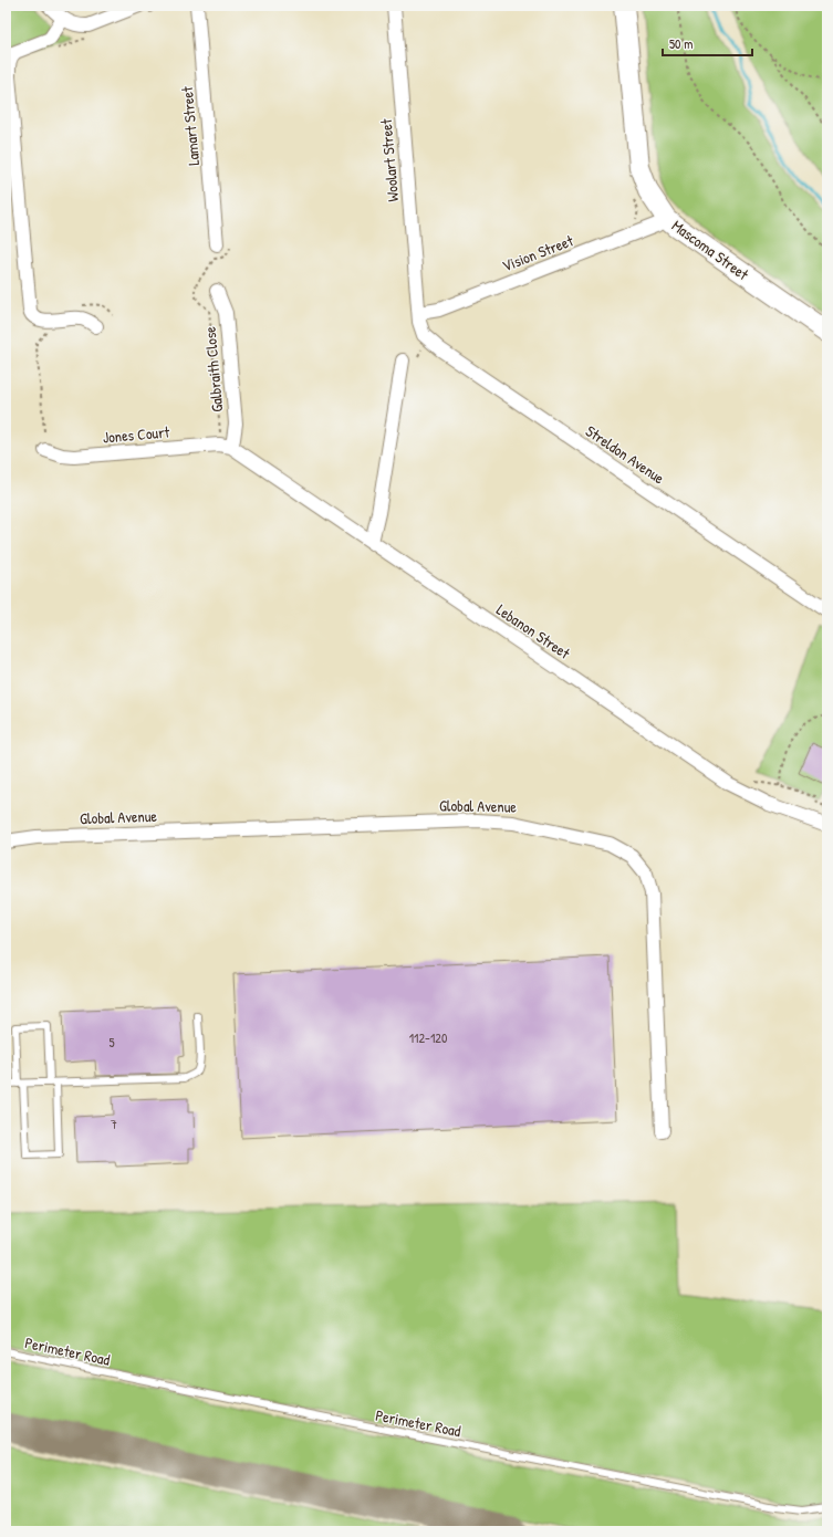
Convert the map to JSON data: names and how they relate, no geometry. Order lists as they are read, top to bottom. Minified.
{"streets":{"main road":["Mascoma Street"],"street":["Lamart Street","Woolart Street","Vision Street","Galbraith Close","Jones Court","Streldon Avenue","Lebanon Street","Global Avenue"],"lane":["Perimeter Road"]},"crossings":[["Woolart Street","Vision Street"],["Woolart Street","Streldon Avenue"],["Mascoma Street","Vision Street"],["Vision Street","Streldon Avenue"],["Galbraith Close","Jones Court"],["Galbraith Close","Lebanon Street"],["Jones Court","Lebanon Street"]],"house_numbers":["112-120","5","7"],"scale_bar":"50 m"}
